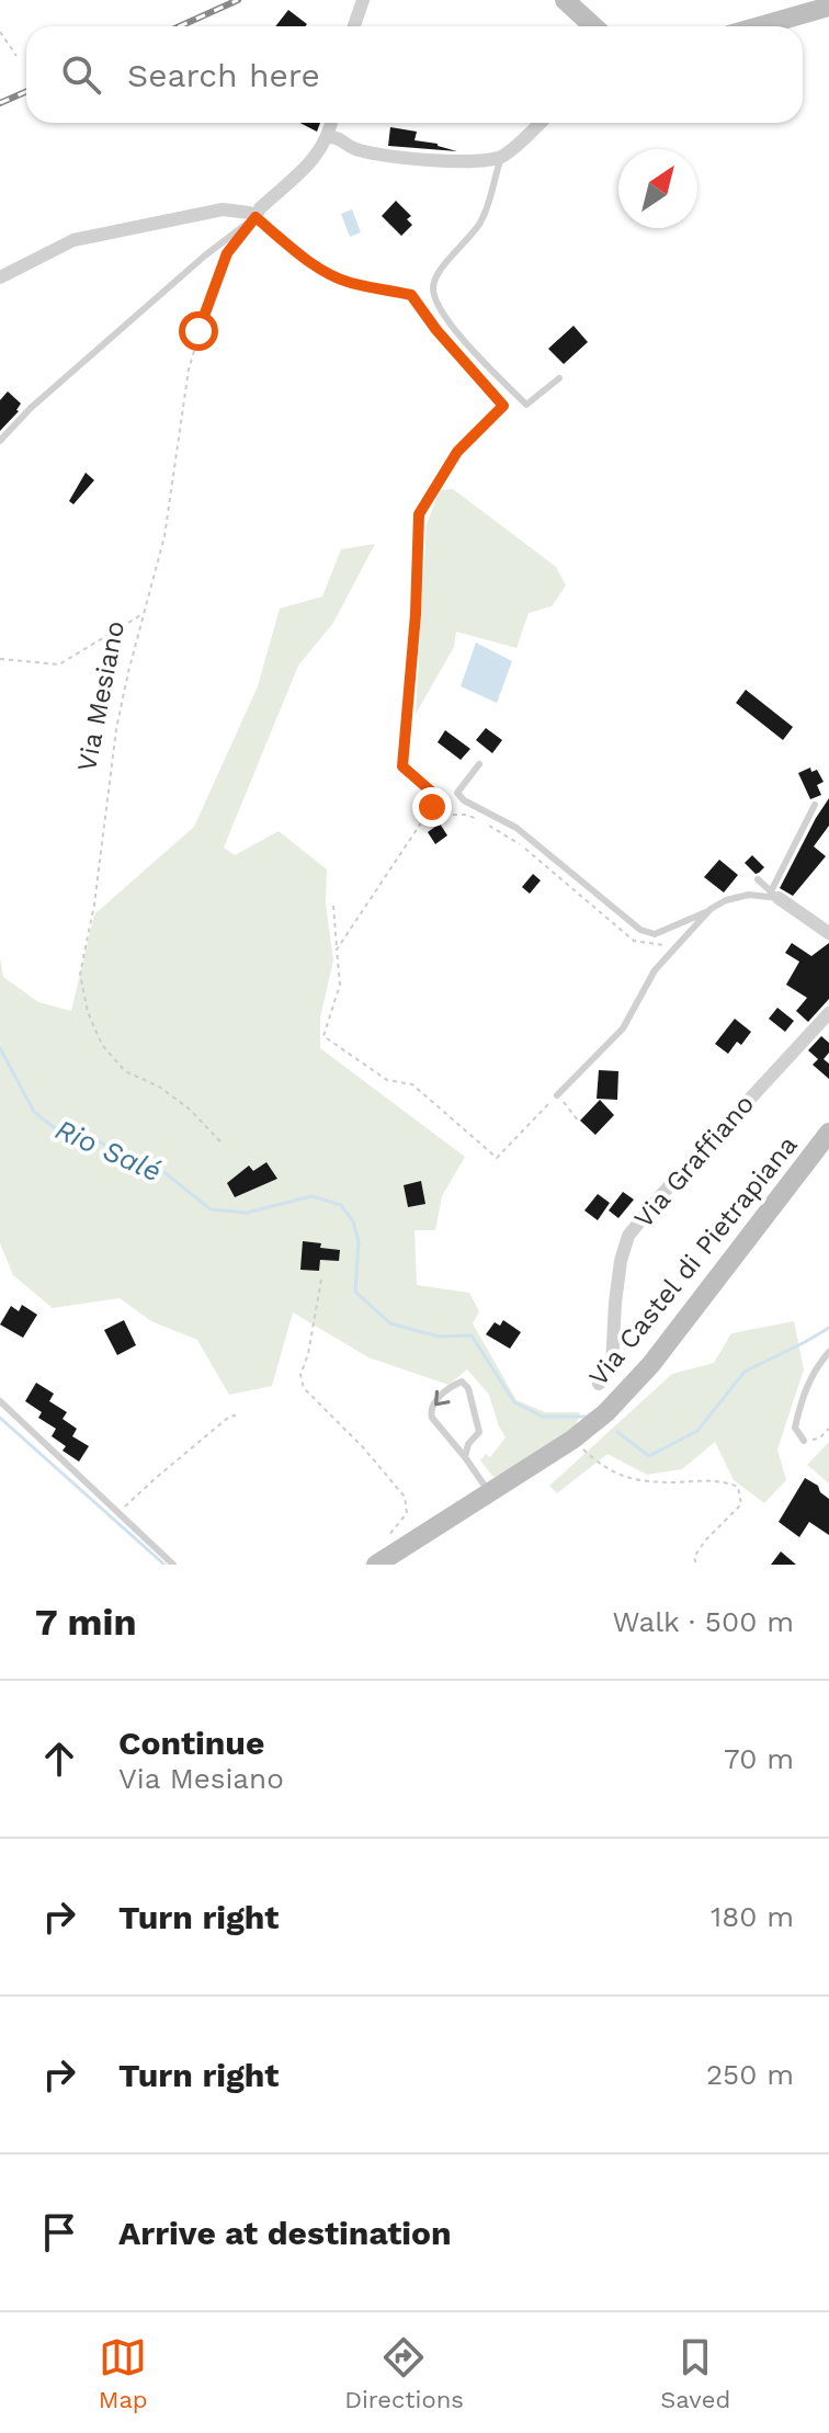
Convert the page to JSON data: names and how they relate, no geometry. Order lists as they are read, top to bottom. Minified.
{"streets":{"main road":["Via Castel di Pietrapiana"],"street":["Via Graffiano"],"path":["Via Mesiano"]},"water":["Rio Salé"],"north":"top right","page":{"search":"Search here","heading":["7 min","Walk · 500 m"],"list":[["Continue","Via Mesiano","70 m"],["Turn right","180 m"],["Turn right","250 m"],"Arrive at destination"],"nav":["Map","Directions","Saved"]}}
